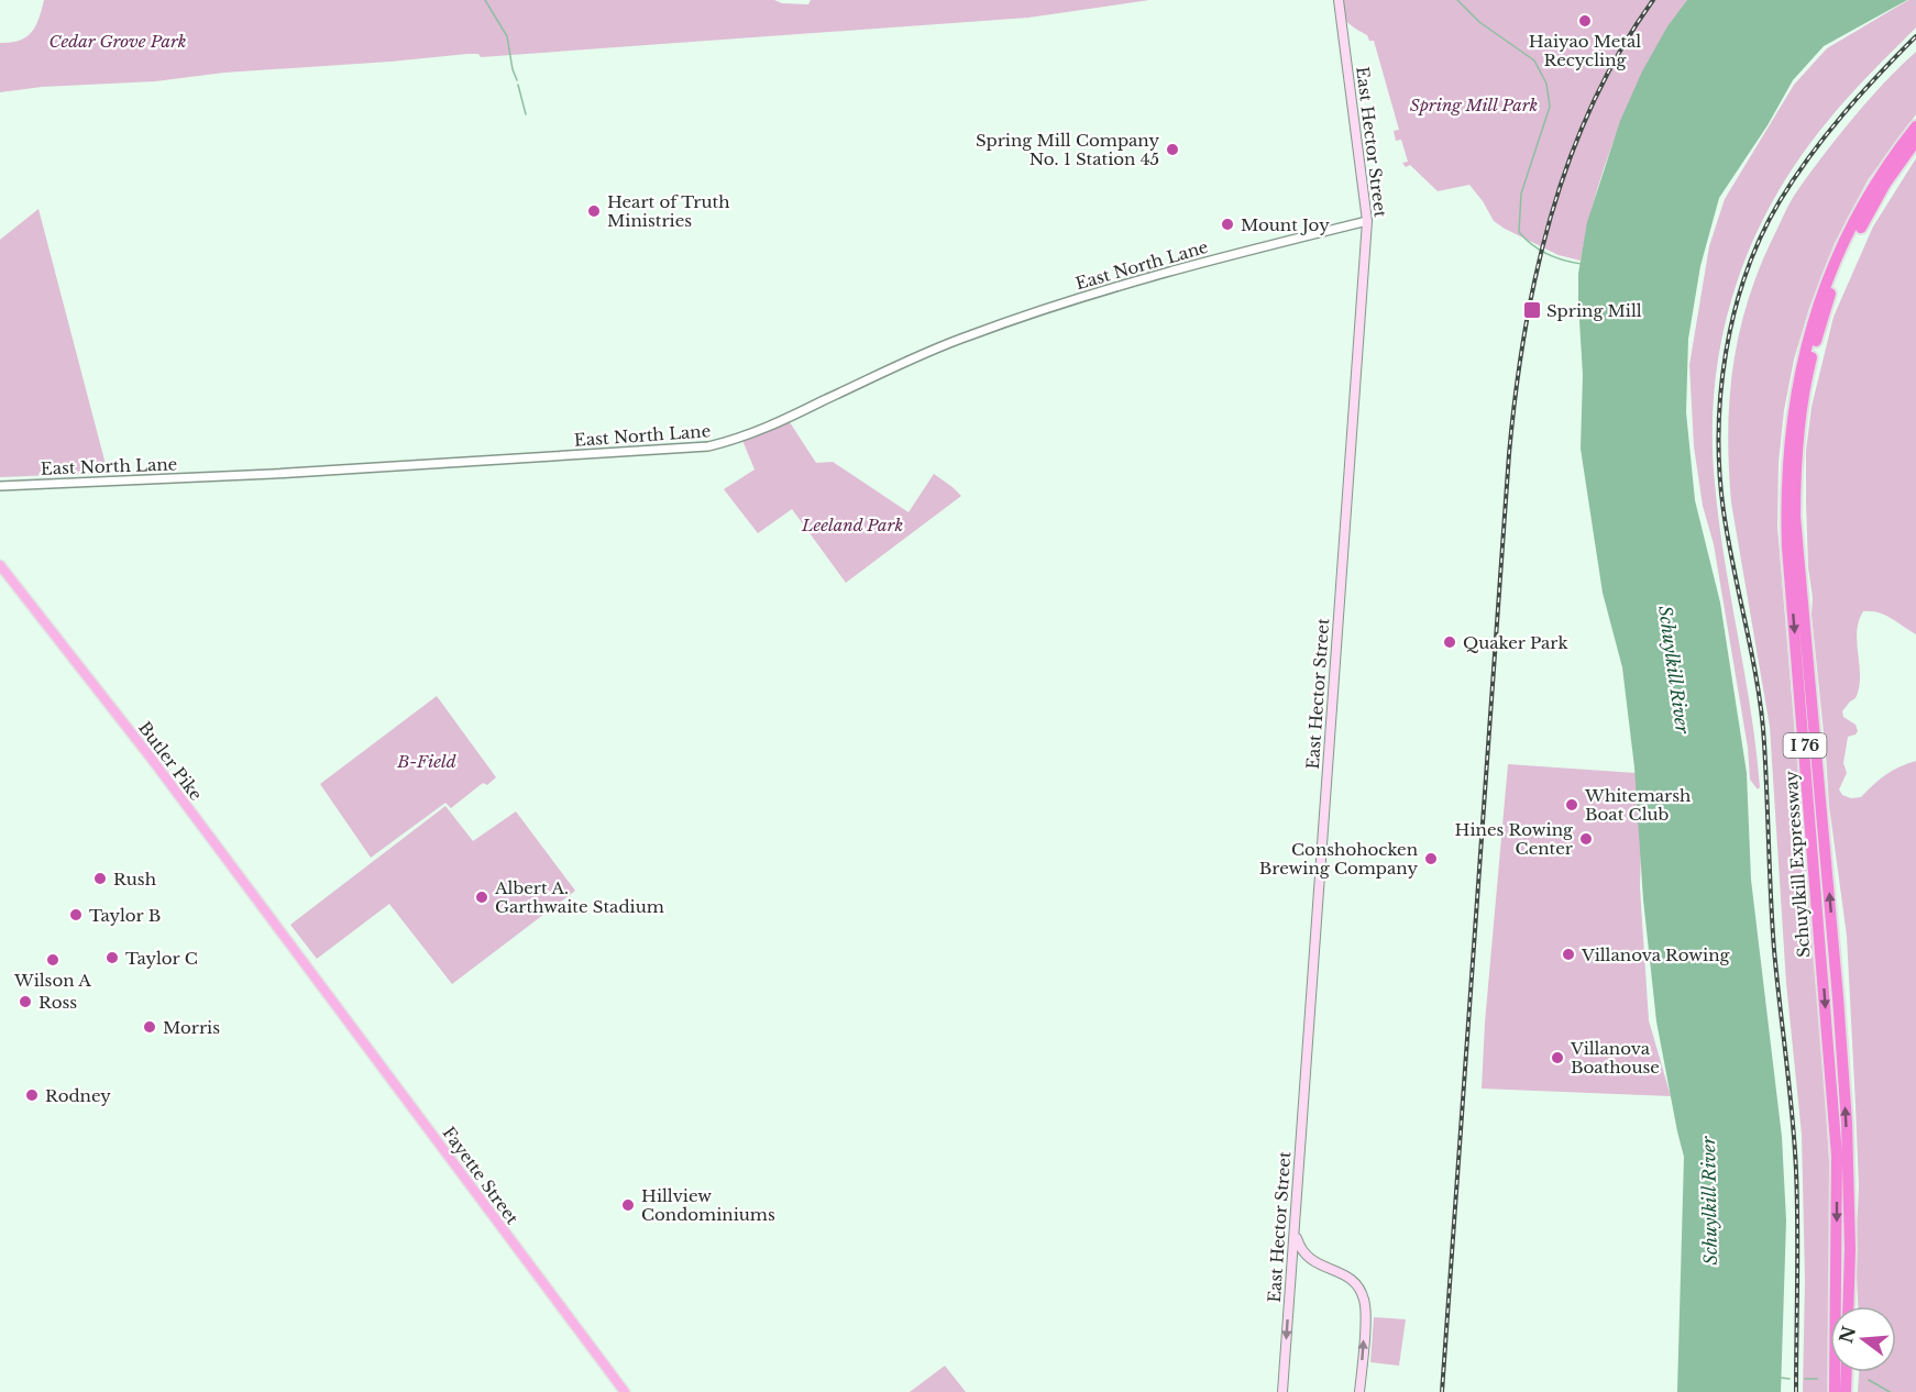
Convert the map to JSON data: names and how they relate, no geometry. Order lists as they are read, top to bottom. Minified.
{"streets":{"highway":["I 76","Schuylkill Expressway"],"main road":["East Hector Street","Butler Pike","Fayette Street"],"street":["East North Lane"]},"crossings":[["East Hector Street","East North Lane"],["Butler Pike","Fayette Street"]],"water":["Schuylkill River"],"parks":["Cedar Grove Park","Spring Mill Park","Leeland Park","B-Field"],"places":{"other":["Haiyao Metal Recycling","Spring Mill Company No. 1 Station 45","Heart of Truth Ministries","Mount Joy","Quaker Park","Whitemarsh Boat Club","Hines Rowing Center","Conshohocken Brewing Company","Rush","Albert A. Garthwaite Stadium","Taylor B","Villanova Rowing","Taylor C","Wilson A","Ross","Morris","Villanova Boathouse","Rodney","Hillview Condominiums"],"transit":["Spring Mill"]},"north":"left"}
